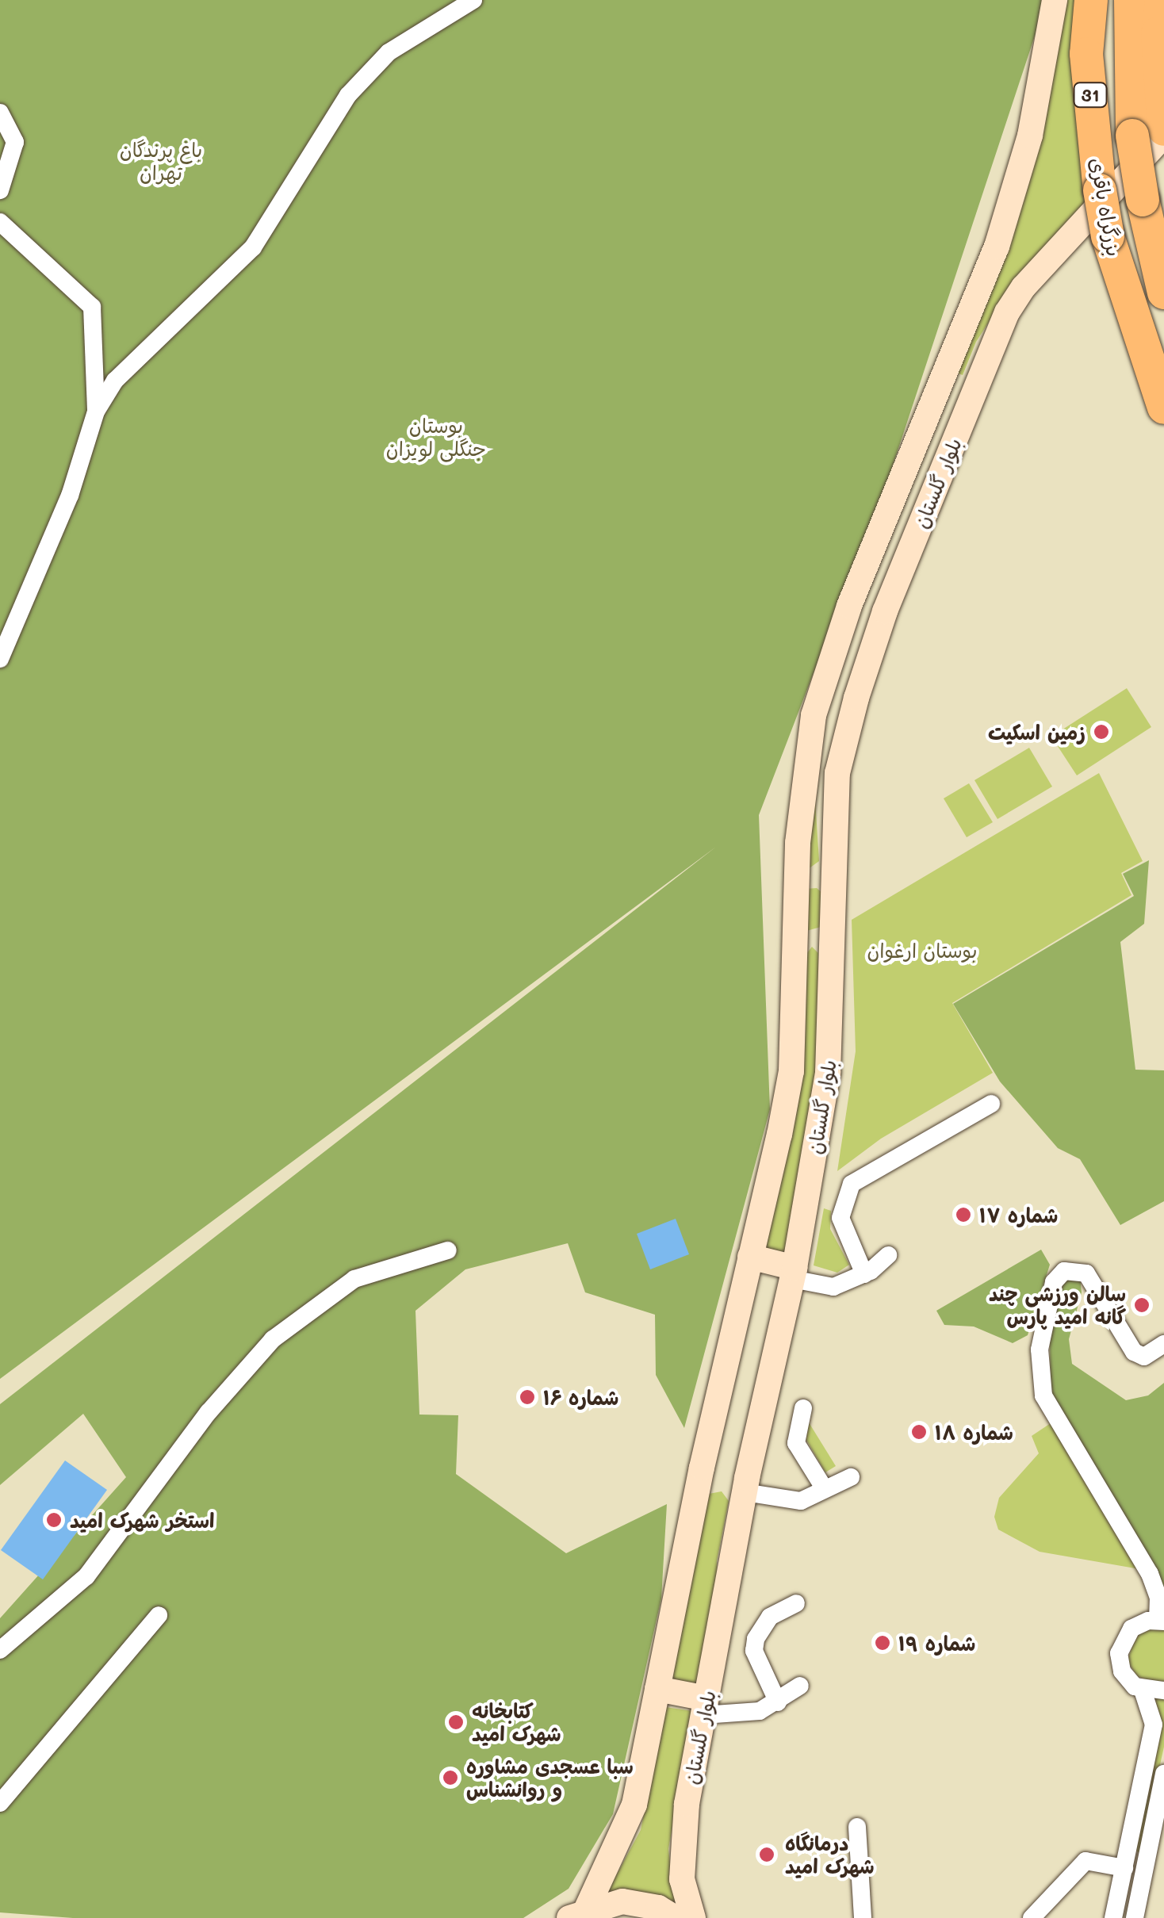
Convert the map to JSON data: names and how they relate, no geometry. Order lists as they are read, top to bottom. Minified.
{"streets":{"highway":["31","بزرگراه باقری"],"main road":["بلوار گلستان"]},"crossings":[["بزرگراه باقری","بلوار گلستان"]],"parks":["باغ پرندگان تهران","بوستان جنگلی لویزان","بوستان ارغوان"],"places":["زمین اسکیت","شماره ۱۷","سالن ورزشی چند گانه امید پارس","شماره ۱۶","شماره ۱۸","استخر شهرک امید","شماره ۱۹","کتابخانه شهرک امید","سبا عسجدی مشاوره و روانشناس","درمانگاه شهرک امید"]}
